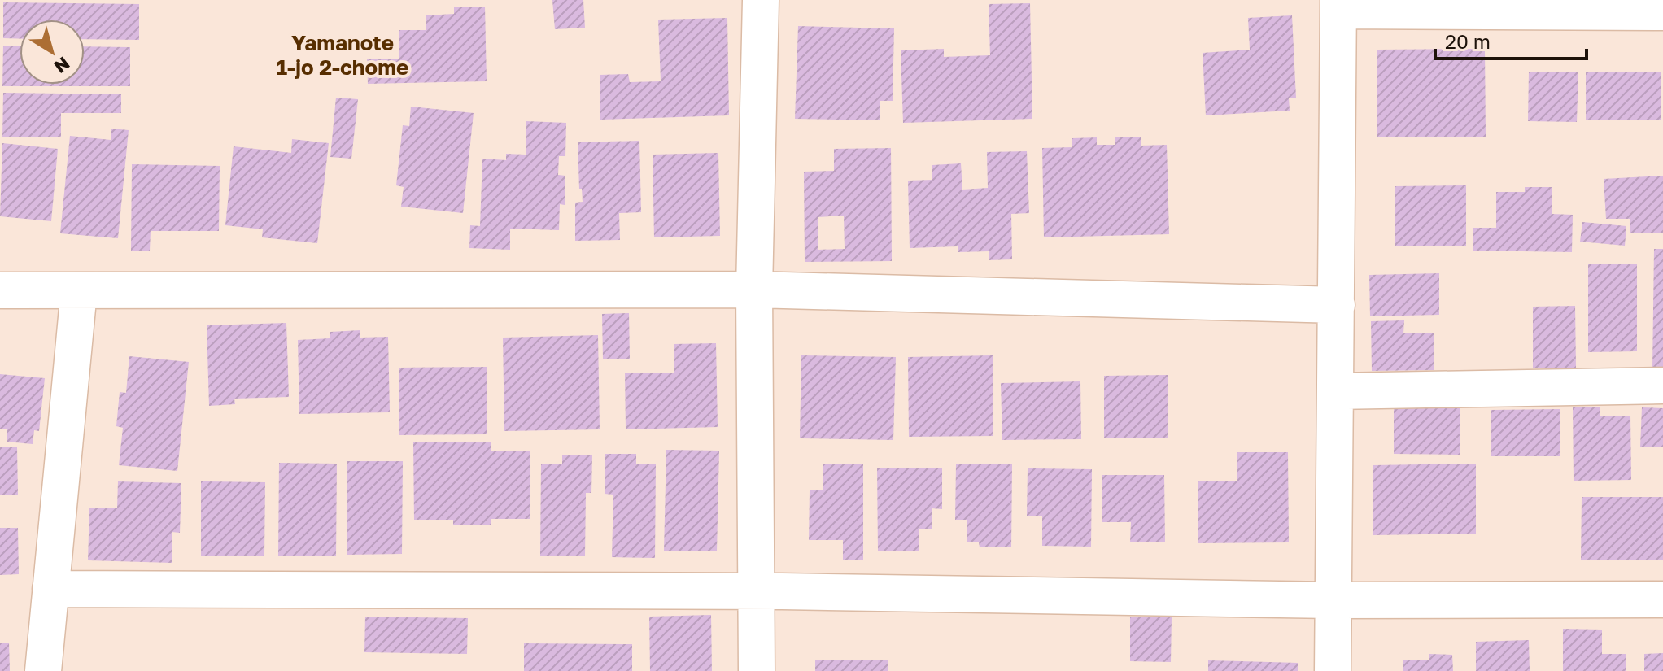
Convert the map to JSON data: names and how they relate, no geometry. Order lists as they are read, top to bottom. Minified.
{"districts":["Yamanote 1-jo 2-chome"],"scale_bar":"20 m","north":"bottom right"}
